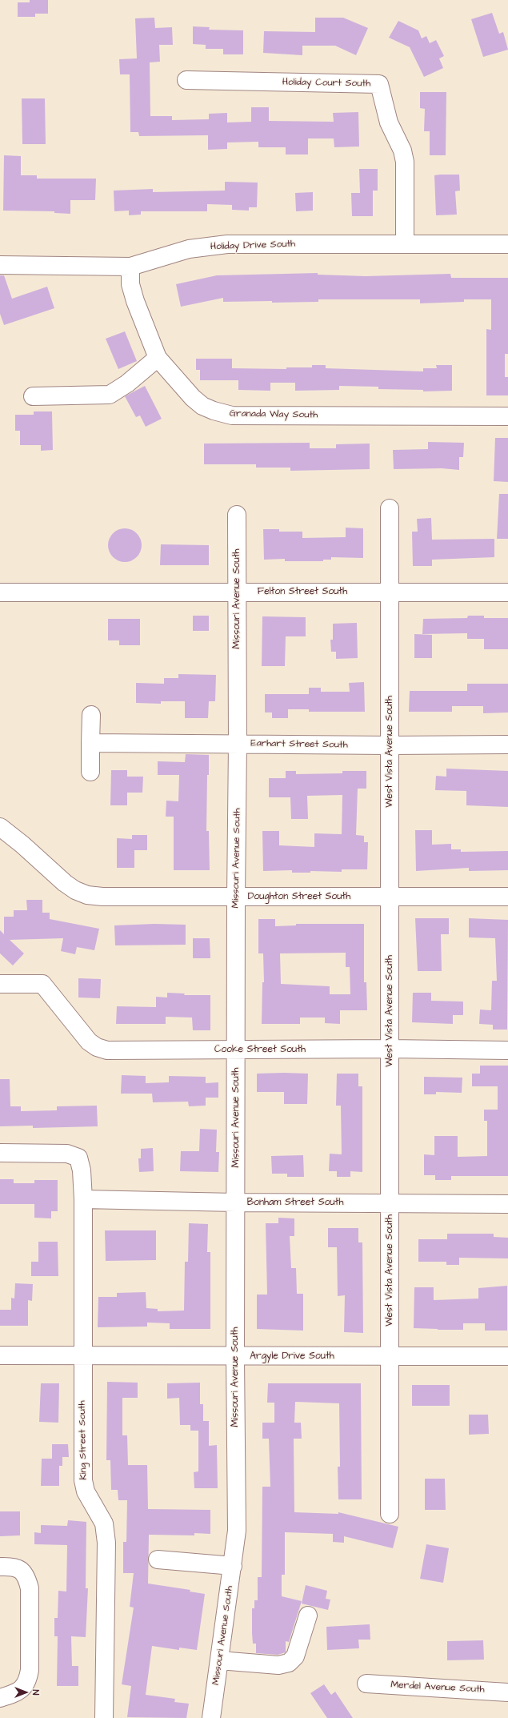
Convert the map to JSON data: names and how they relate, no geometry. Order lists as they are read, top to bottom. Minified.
{"streets":{"street":["Holiday Court South","Holiday Drive South","Granada Way South","Felton Street South","Missouri Avenue South","Earhart Street South","West Vista Avenue South","Doughton Street South","Cooke Street South","Bonham Street South","Argyle Drive South","King Street South","Merdel Avenue South"]},"crossings":[["Holiday Court South","Holiday Drive South"],["Holiday Drive South","Granada Way South"],["Felton Street South","Missouri Avenue South"],["Felton Street South","West Vista Avenue South"],["Missouri Avenue South","Earhart Street South"],["Missouri Avenue South","Doughton Street South"],["Missouri Avenue South","Cooke Street South"],["Missouri Avenue South","Bonham Street South"],["Missouri Avenue South","Argyle Drive South"],["Earhart Street South","West Vista Avenue South"],["West Vista Avenue South","Doughton Street South"],["West Vista Avenue South","Cooke Street South"],["West Vista Avenue South","Bonham Street South"],["West Vista Avenue South","Argyle Drive South"],["Bonham Street South","King Street South"],["Argyle Drive South","King Street South"]],"north":"right"}
